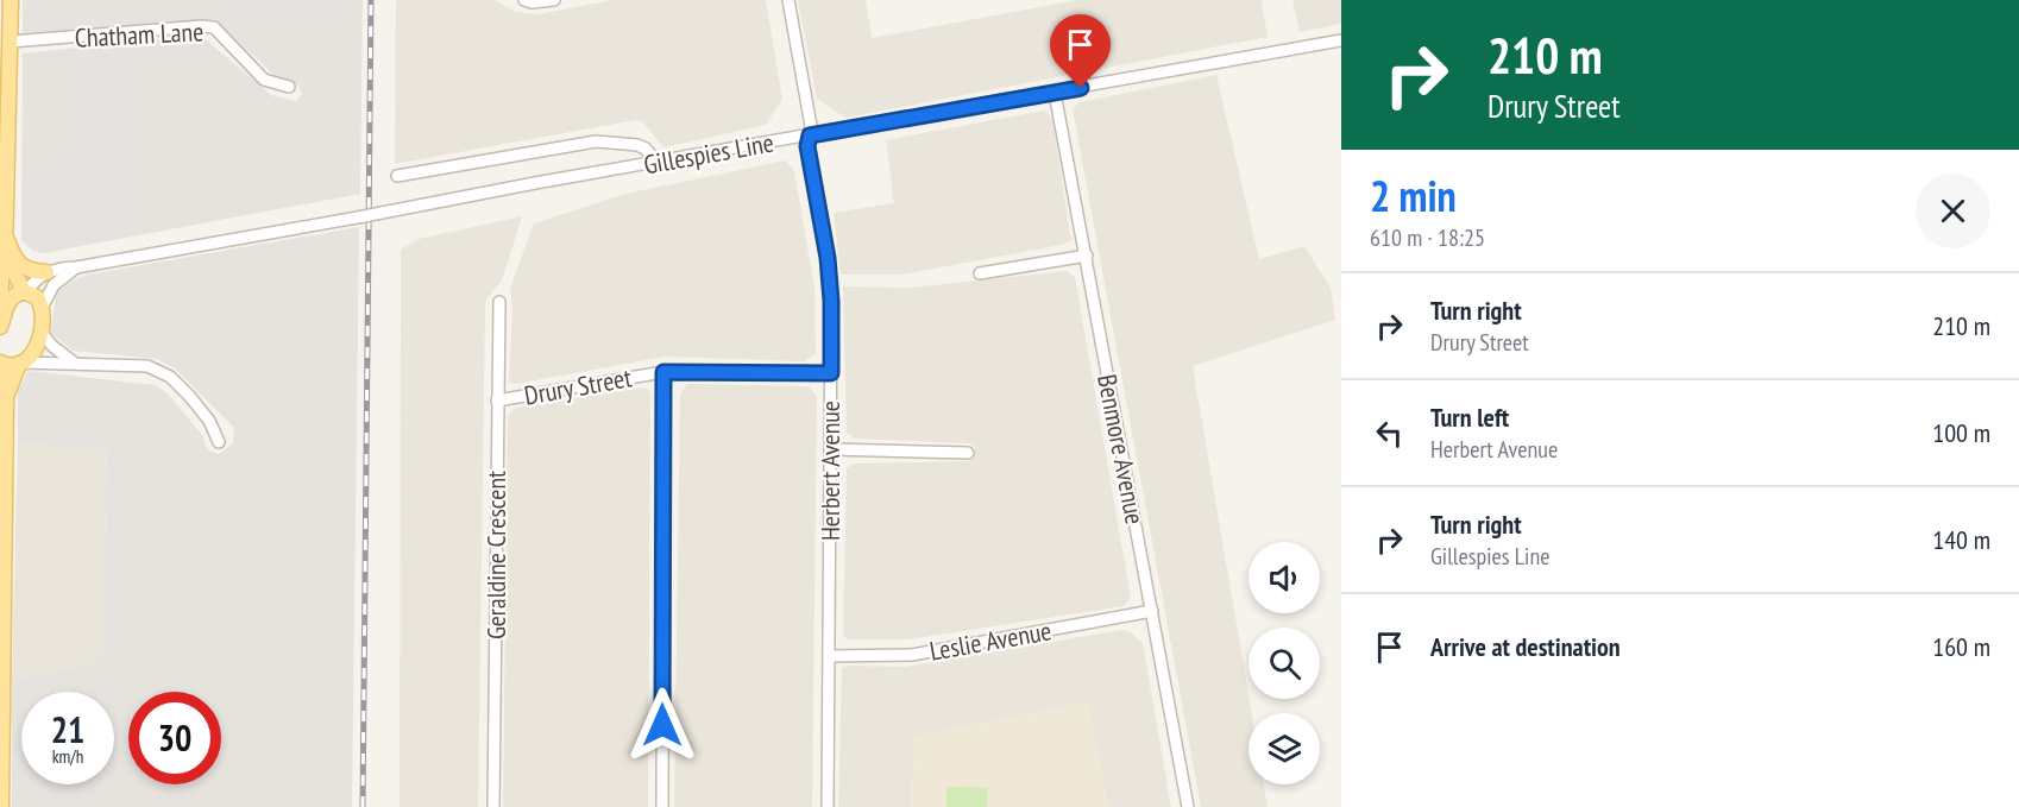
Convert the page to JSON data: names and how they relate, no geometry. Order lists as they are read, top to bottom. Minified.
{"streets":{"street":["Chatham Lane","Gillespies Line","Drury Street","Benmore Avenue","Herbert Avenue","Geraldine Crescent","Leslie Avenue"]},"crossings":[["Gillespies Line","Benmore Avenue"],["Gillespies Line","Herbert Avenue"],["Drury Street","Herbert Avenue"],["Drury Street","Geraldine Crescent"],["Benmore Avenue","Leslie Avenue"],["Herbert Avenue","Leslie Avenue"]],"page":{"turn":["210 m","Drury Street"],"heading":["2 min","610 m · 18:25"],"list":[{"name":"Turn right","note":"Drury Street","value":"210 m"},{"name":"Turn left","note":"Herbert Avenue","value":"100 m"},{"name":"Turn right","note":"Gillespies Line","value":"140 m"},{"name":"Arrive at destination","value":"160 m"}],"speed":"21 km/h","limit":"30"}}
